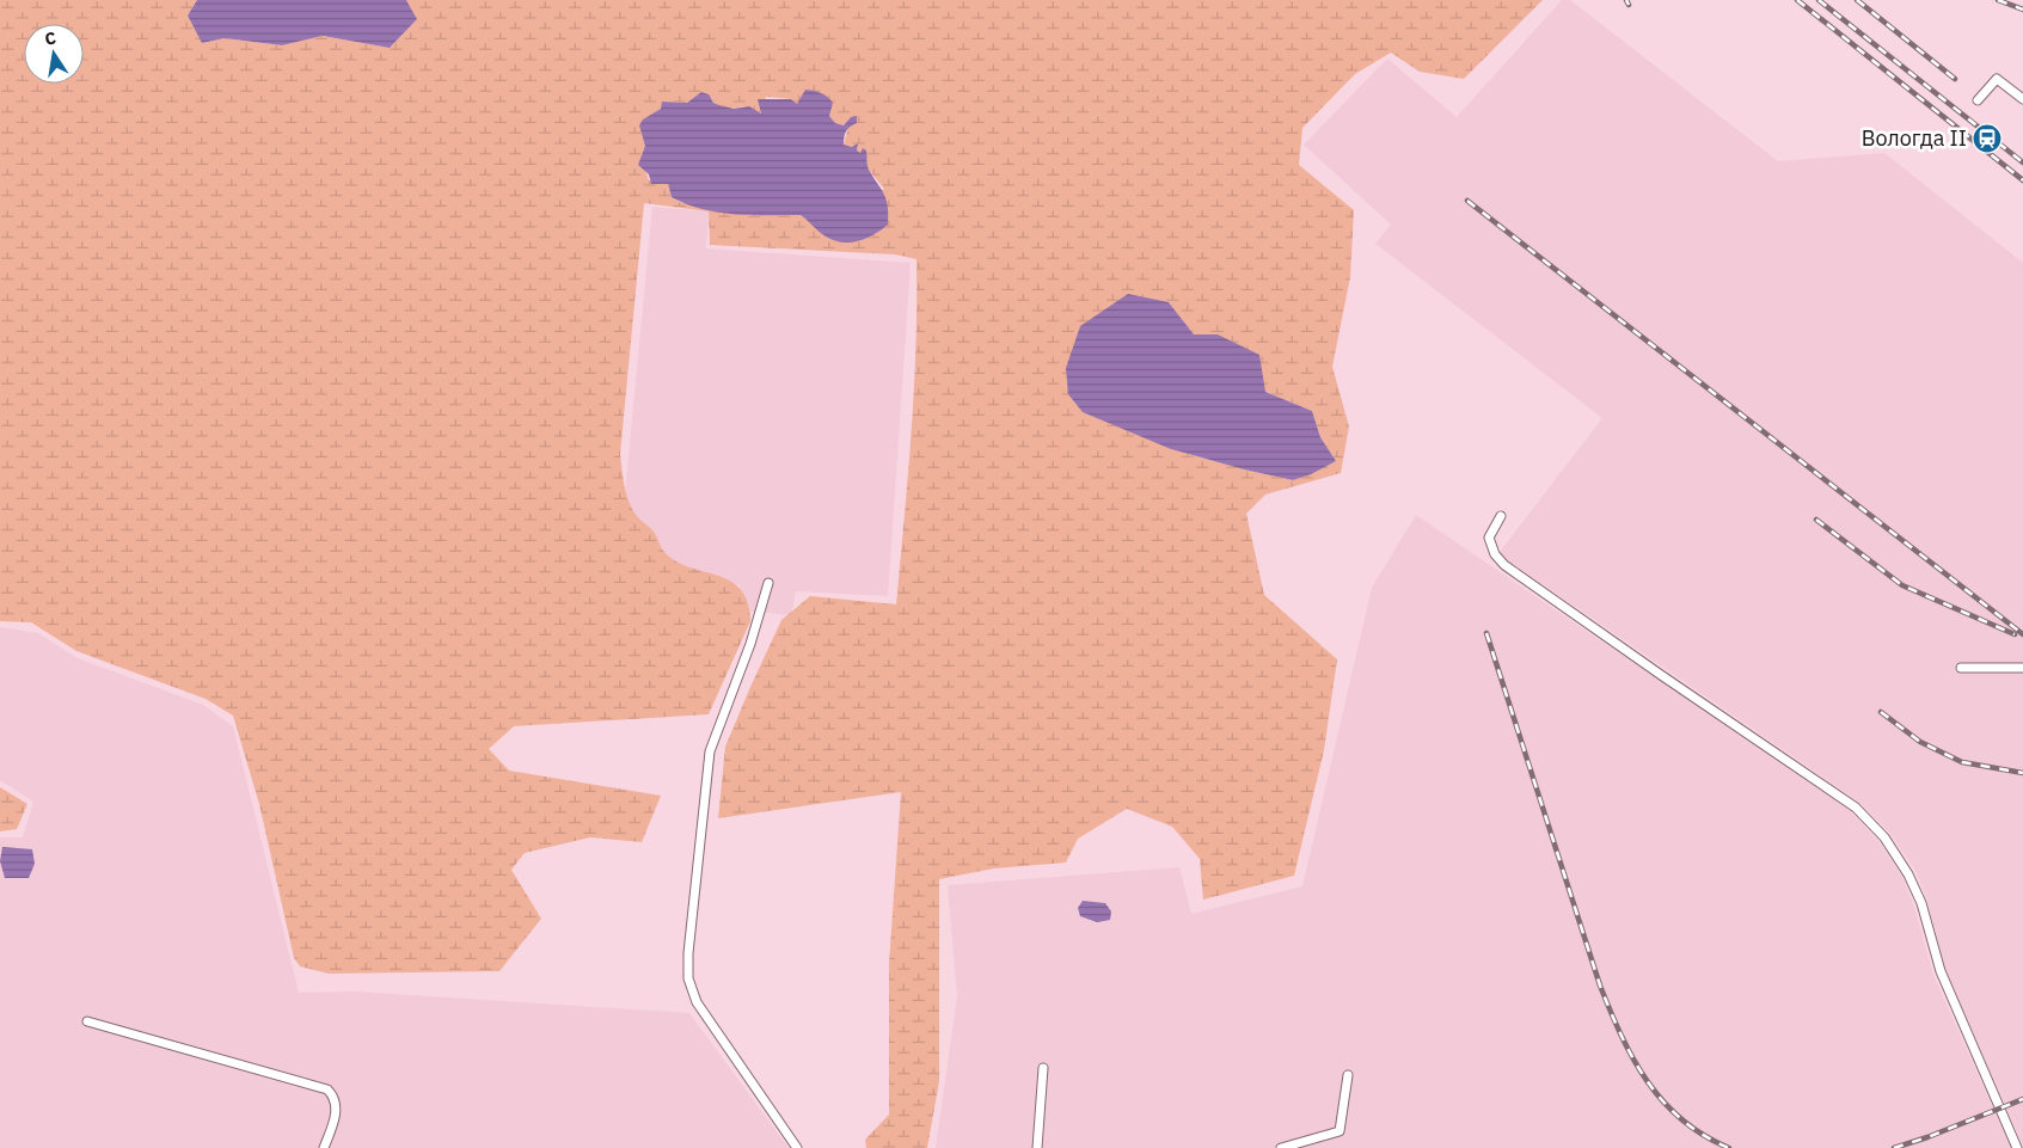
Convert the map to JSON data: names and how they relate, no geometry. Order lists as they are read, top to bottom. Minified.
{"places":{"station":["Вологда II"]},"north":"top"}
